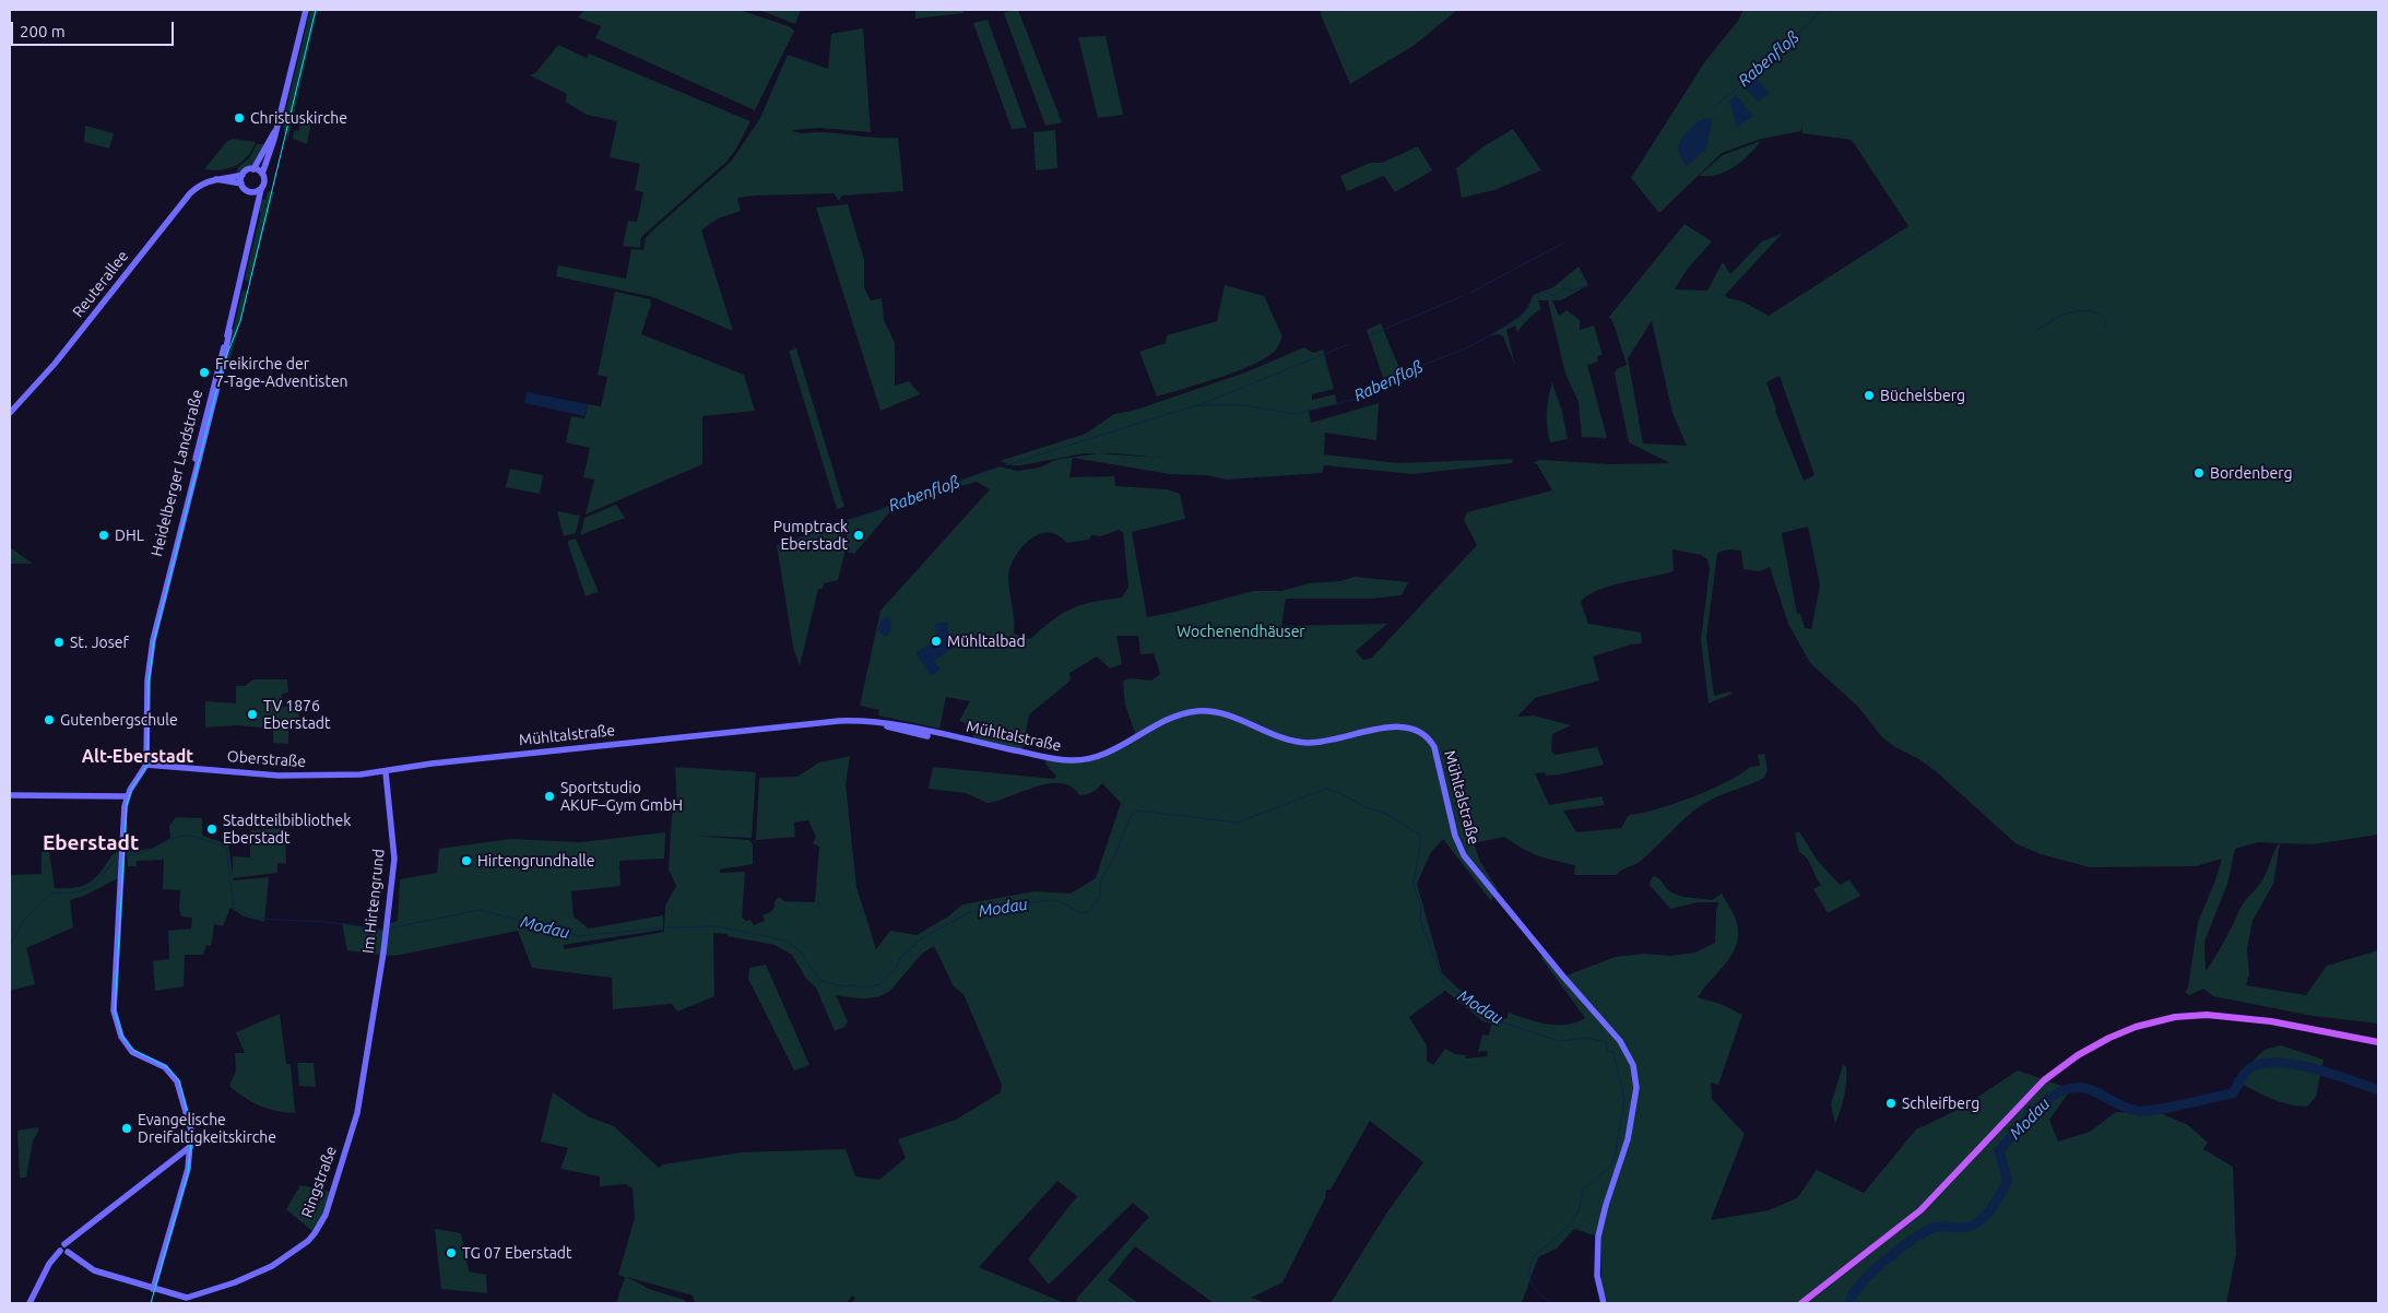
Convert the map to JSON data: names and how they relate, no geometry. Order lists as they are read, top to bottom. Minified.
{"streets":{"street":["Reuterallee","Heidelberger Landstraße","Mühltalstraße","Oberstraße","Im Hirtengrund","Ringstraße"]},"crossings":[["Reuterallee","Heidelberger Landstraße"],["Heidelberger Landstraße","Oberstraße"],["Mühltalstraße","Oberstraße"],["Mühltalstraße","Im Hirtengrund"],["Oberstraße","Im Hirtengrund"],["Im Hirtengrund","Ringstraße"]],"districts":["Alt-Eberstadt","Eberstadt"],"water":["Rabenfloß","Modau"],"parks":["Wochenendhäuser"],"places":["Christuskirche","Freikirche der 7-Tage-Adventisten","Büchelsberg","Bordenberg","DHL","Pumptrack Eberstadt","Mühltalbad","St. Josef","TV 1876 Eberstadt","Gutenbergschule","Sportstudio AKUF–Gym GmbH","Stadtteilbibliothek Eberstadt","Hirtengrundhalle","Schleifberg","Evangelische Dreifaltigkeitskirche","TG 07 Eberstadt"],"scale_bar":"200 m"}
